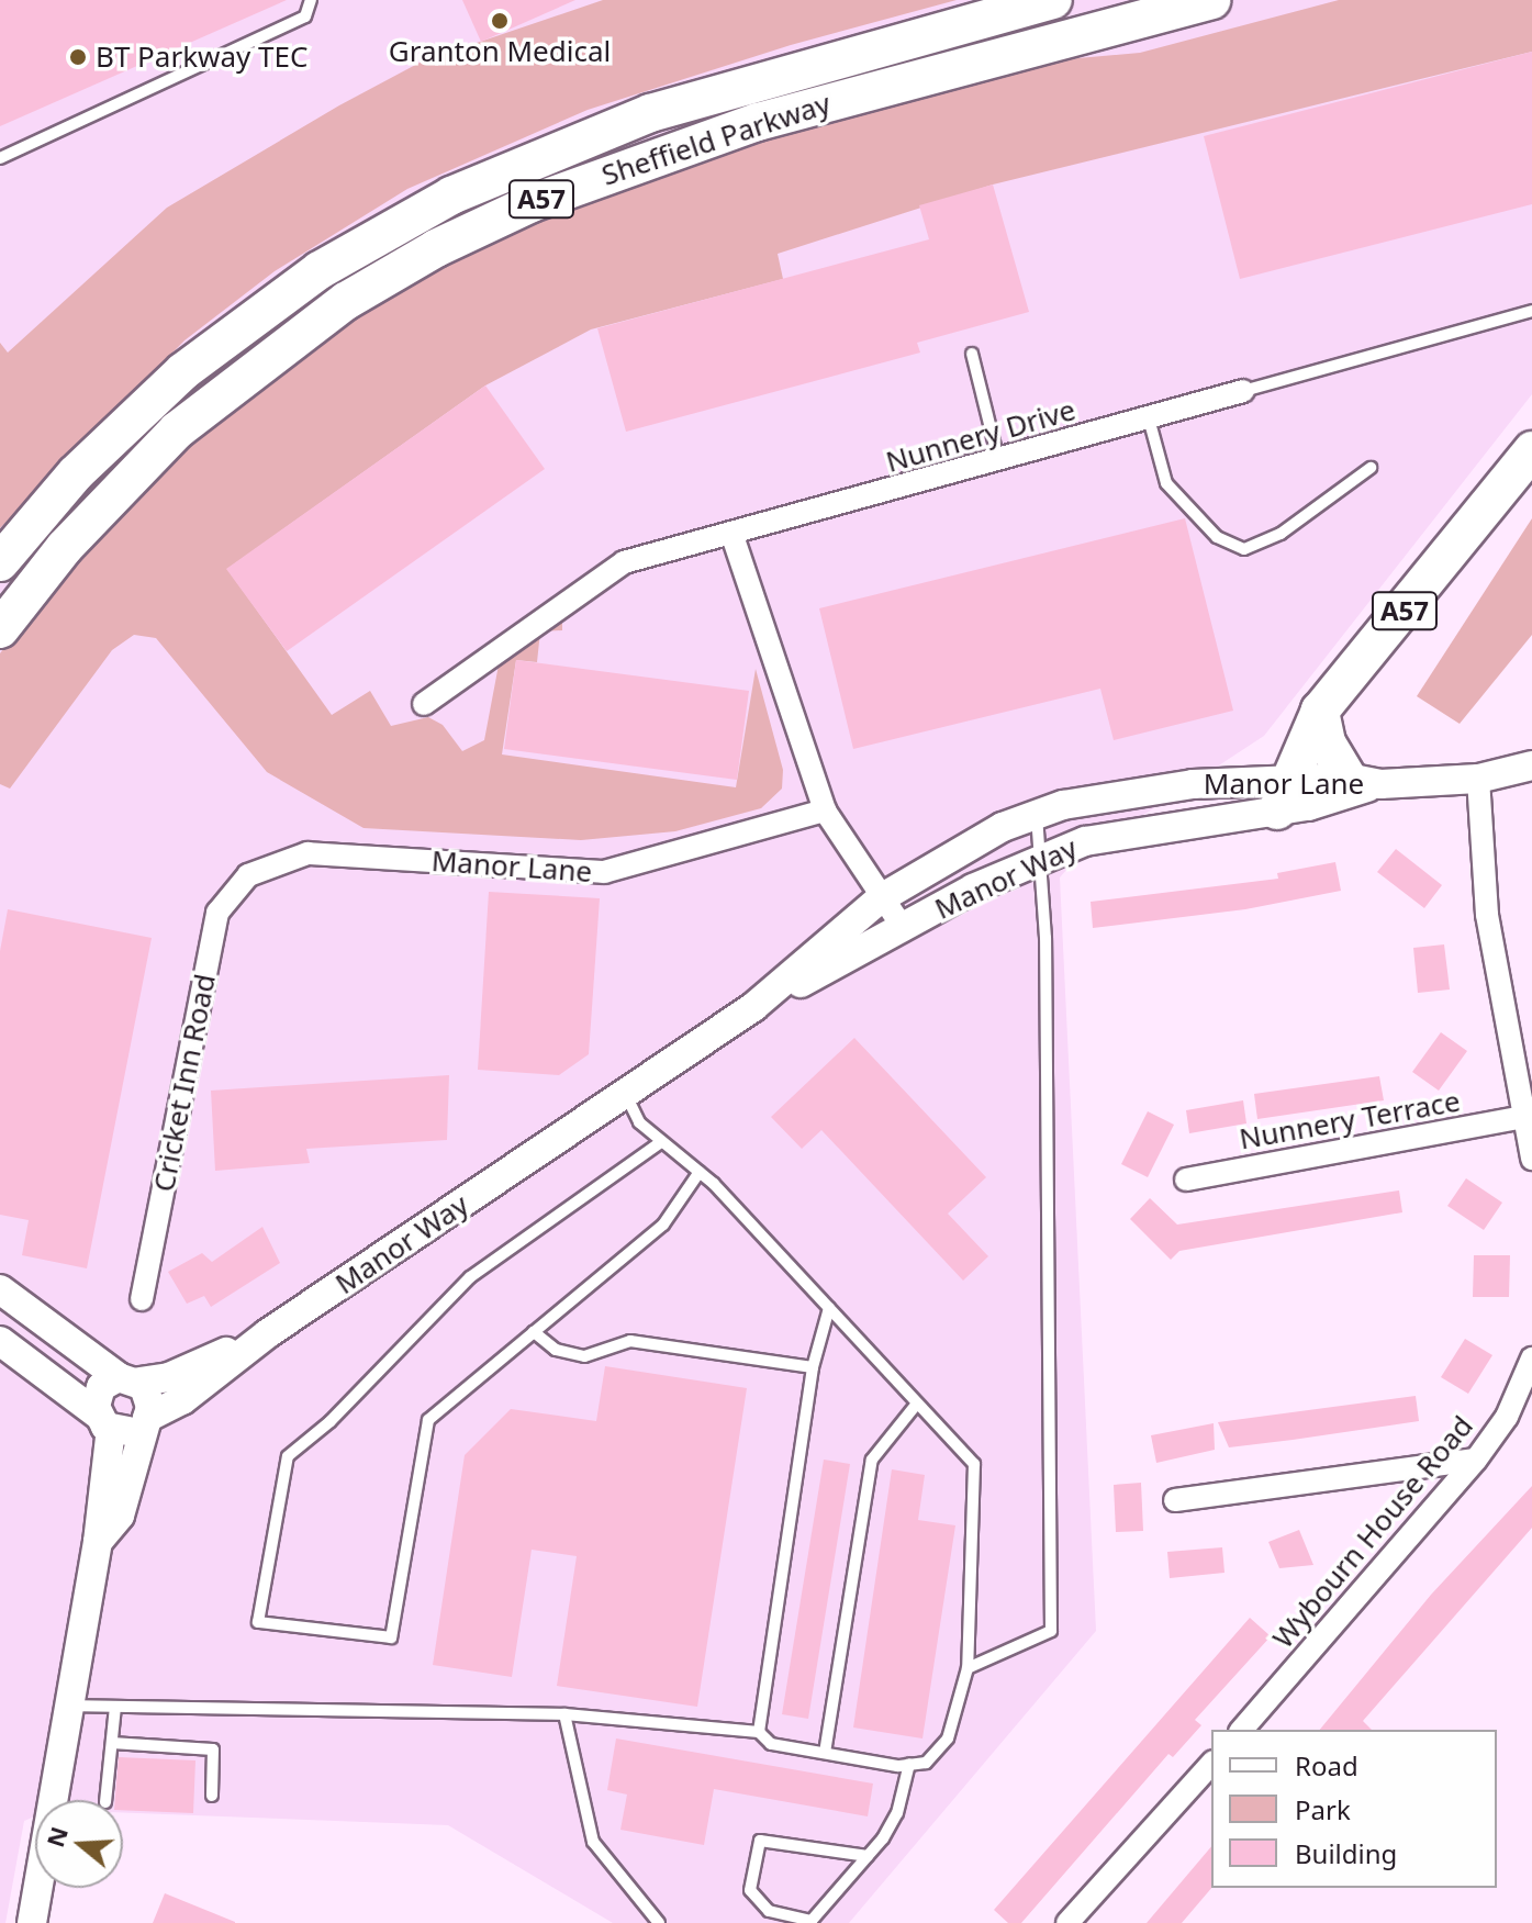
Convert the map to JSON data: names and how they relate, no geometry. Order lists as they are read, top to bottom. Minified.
{"streets":{"highway":["Sheffield Parkway","A57"],"street":["Nunnery Drive","Manor Lane","Manor Way","Cricket Inn Road","Nunnery Terrace","Wybourn House Road"]},"crossings":[["A57","Manor Lane"],["A57","Manor Way"],["Manor Lane","Manor Way"],["Manor Lane","Cricket Inn Road"]],"places":["Granton Medical","BT Parkway TEC"],"legend":["Road","Park","Building"],"north":"left"}
